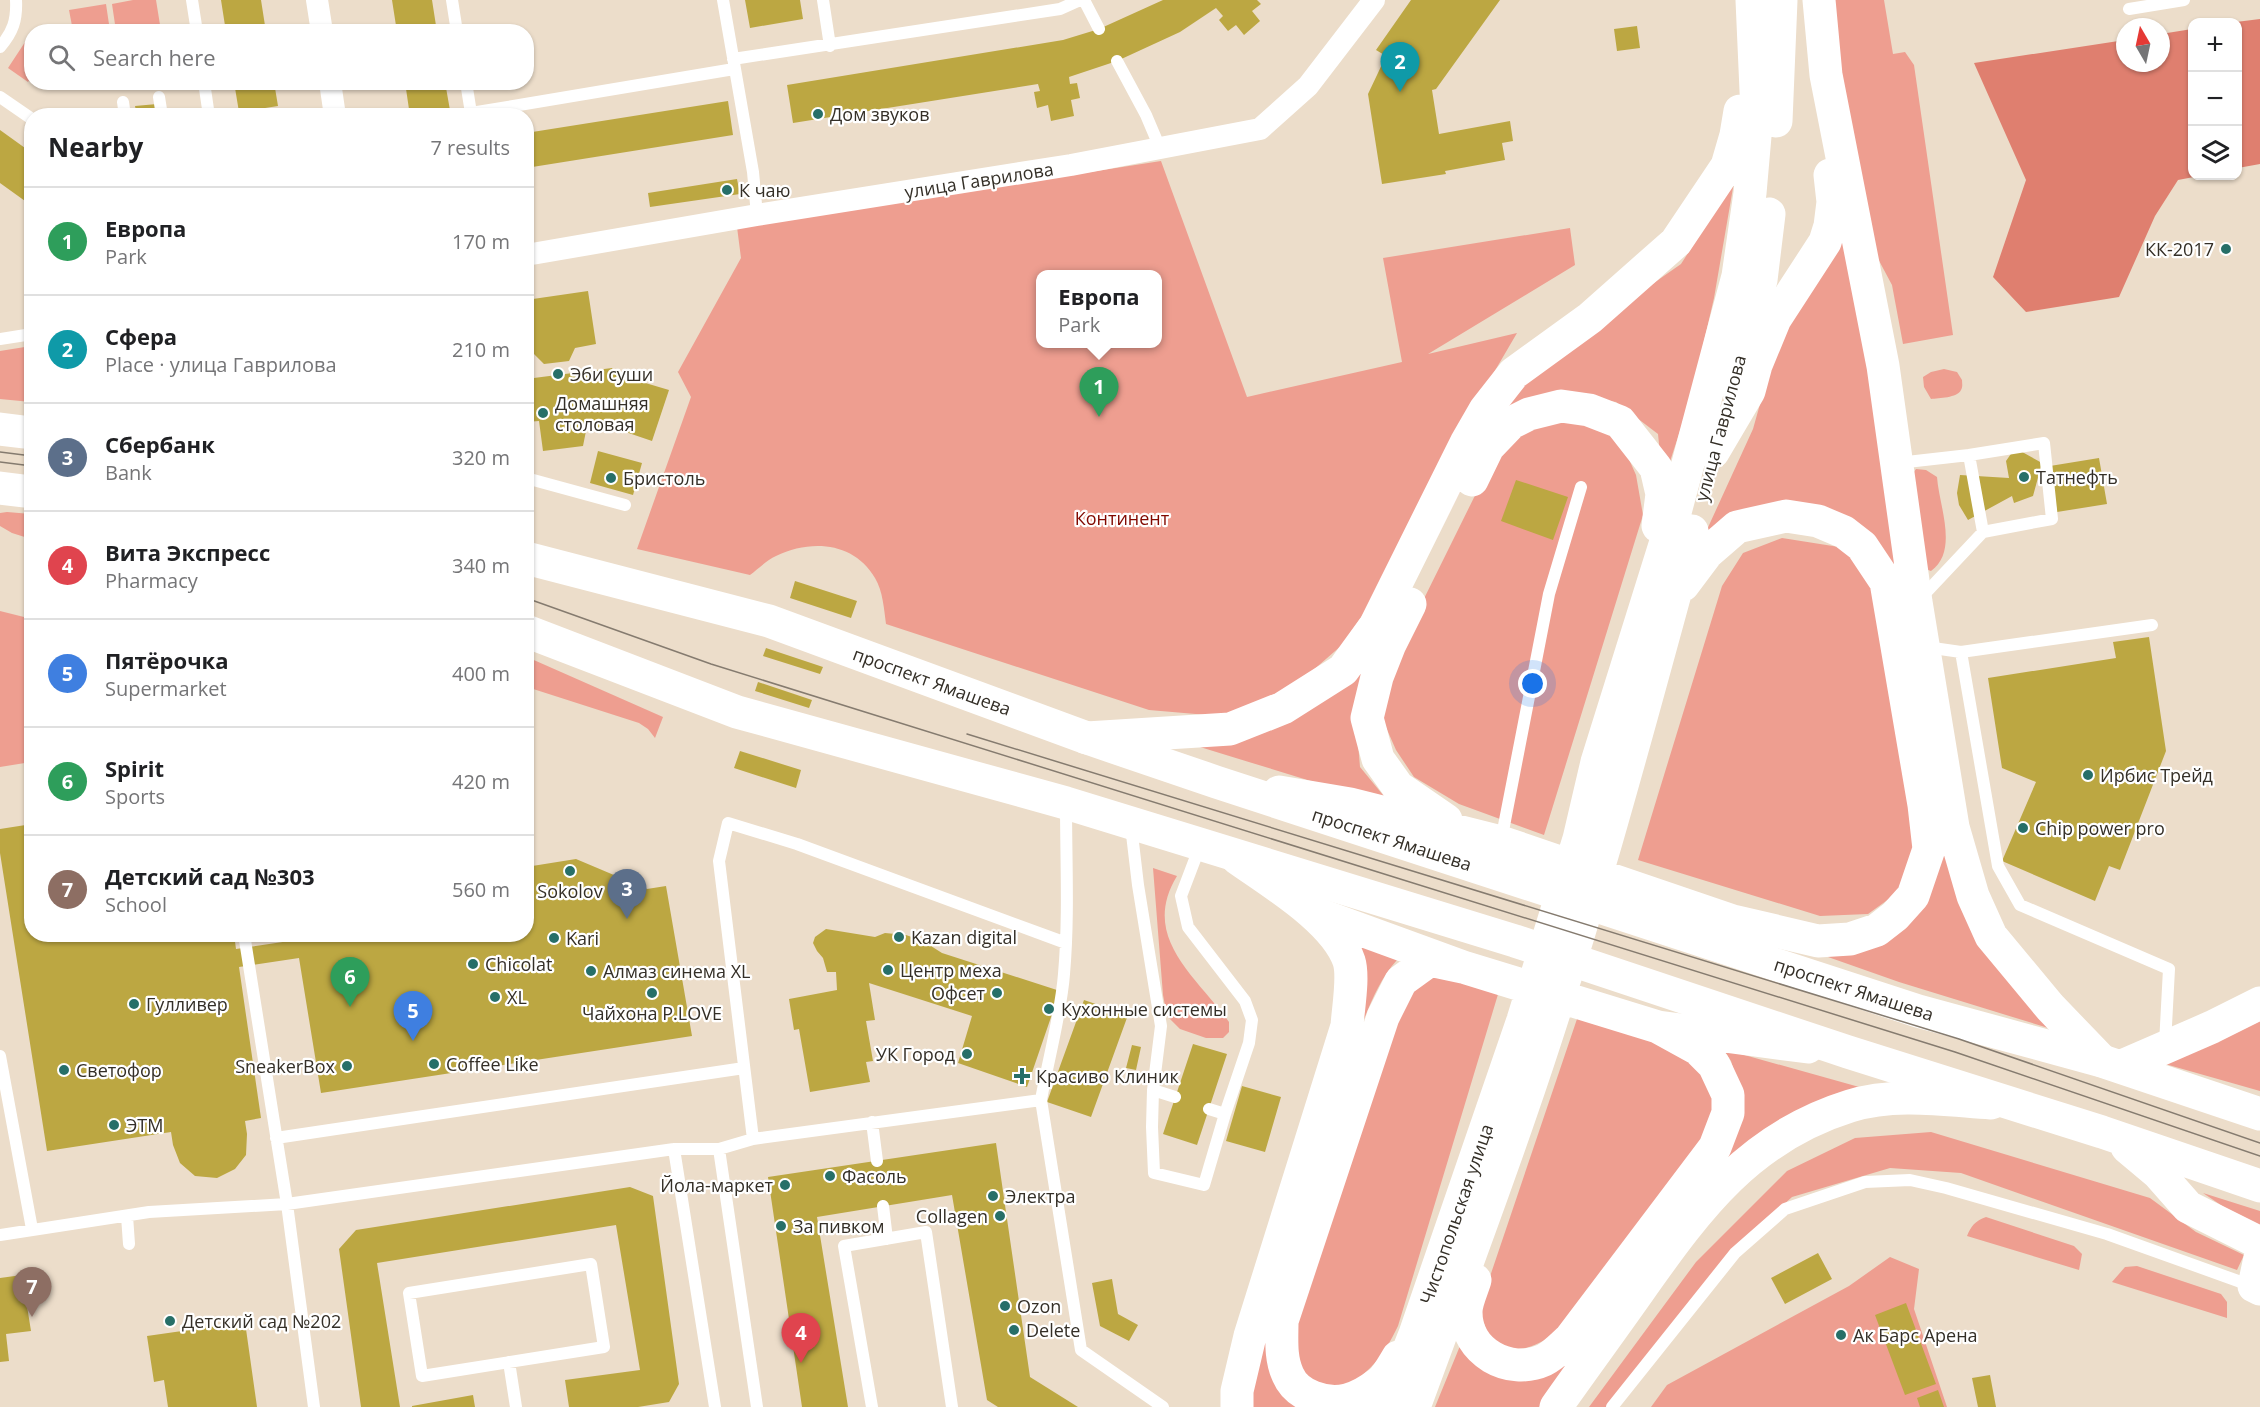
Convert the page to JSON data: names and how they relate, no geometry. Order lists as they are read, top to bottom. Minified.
{"streets":{"main road":["улица Гаврилова","проспект Ямашева","Чистопольская улица"]},"parks":["Континент"],"places":{"other":["Дом звуков","К чаю","КК-2017","Эби суши","Домашняя столовая","Татнефть","Бристоль","Ирбис Трейд","Chip power pro","Sokolov","Kazan digital","Kari","Chicolat","Центр меха","Алмаз синема XL","Чайхона P.LOVE","Офсет","XL","Гулливер","Кухонные системы","УК Город","Coffee Like","SneakerBox","Светофор","ЭТМ","Фасоль","Йола-маркет","Электра","Collagen","За пивком","Ozon","Детский сад №202","Delete","Ак Барс Арена"],"health":["Красиво Клиник"]},"north":"top","page":{"map_buttons":["+","−"],"search":"Search here","pins":["2","1","3","6","5","7","4"],"heading":["Nearby","7 results"],"list":[{"mark":"1","name":"Европа","note":"Park","value":"170 m"},{"mark":"2","name":"Сфера","note":"Place · улица Гаврилова","value":"210 m"},{"mark":"3","name":"Сбербанк","note":"Bank","value":"320 m"},{"mark":"4","name":"Вита Экспресс","note":"Pharmacy","value":"340 m"},{"mark":"5","name":"Пятёрочка","note":"Supermarket","value":"400 m"},{"mark":"6","name":"Spirit","note":"Sports","value":"420 m"},{"mark":"7","name":"Детский сад №303","note":"School","value":"560 m"}],"popup":["Европа","Park"]}}
